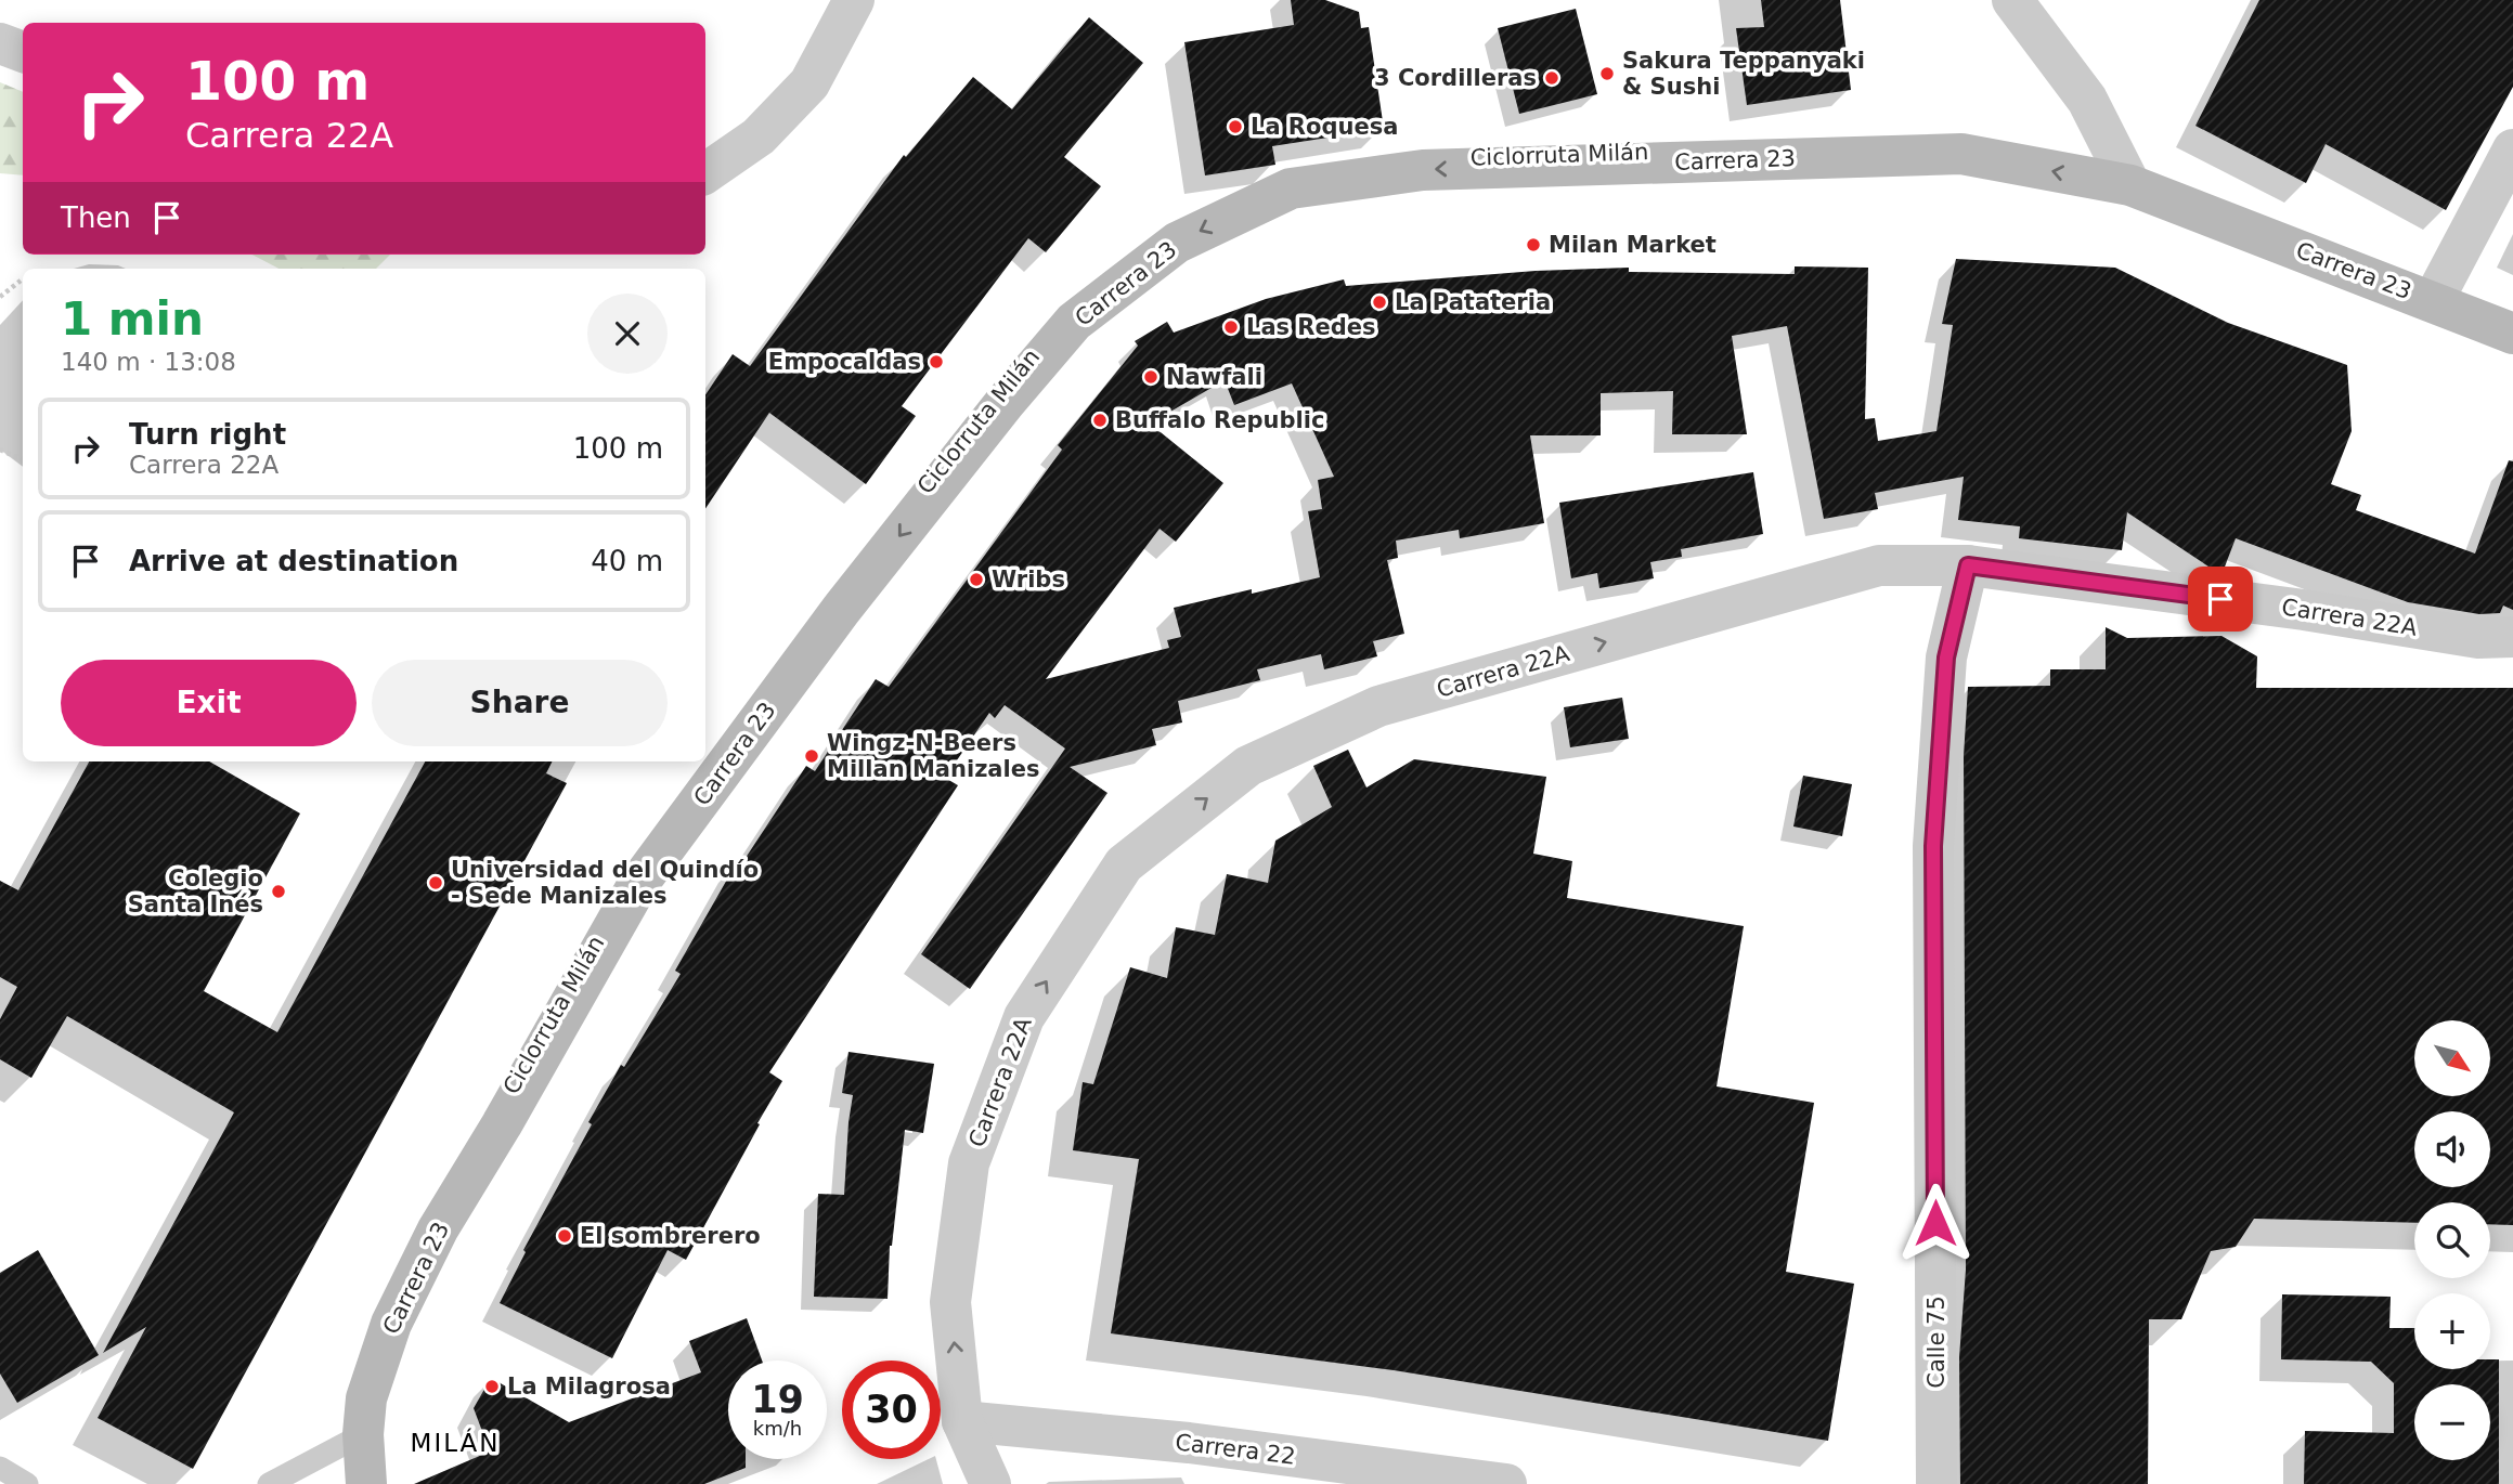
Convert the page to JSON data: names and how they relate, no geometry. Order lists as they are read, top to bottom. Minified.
{"streets":{"main road":["Carrera 23"],"street":["Carrera 22A","Calle 75","Carrera 22"]},"crossings":[["Carrera 22A","Calle 75"],["Carrera 22A","Carrera 22"]],"one_way":["Carrera 23","Carrera 22A"],"districts":["MILÁN"],"places":["Sakura Teppanyaki & Sushi","3 Cordilleras","La Roquesa","Milan Market","La Patateria","Las Redes","Empocaldas","Nawfali","Buffalo Republic","Wribs","Wingz-N-Beers Millan Manizales","Universidad del Quindío - Sede Manizales","Colegio Santa Inés","El sombrerero","La Milagrosa"],"north":"bottom right","page":{"turn":["100 m","Carrera 22A"],"then":"Then","heading":["1 min","140 m · 13:08"],"list":[{"name":"Turn right","note":"Carrera 22A","value":"100 m"},{"name":"Arrive at destination","value":"40 m"}],"buttons":["Exit","Share"],"map_buttons":["+","−"],"speed":"19 km/h","limit":"30"}}
